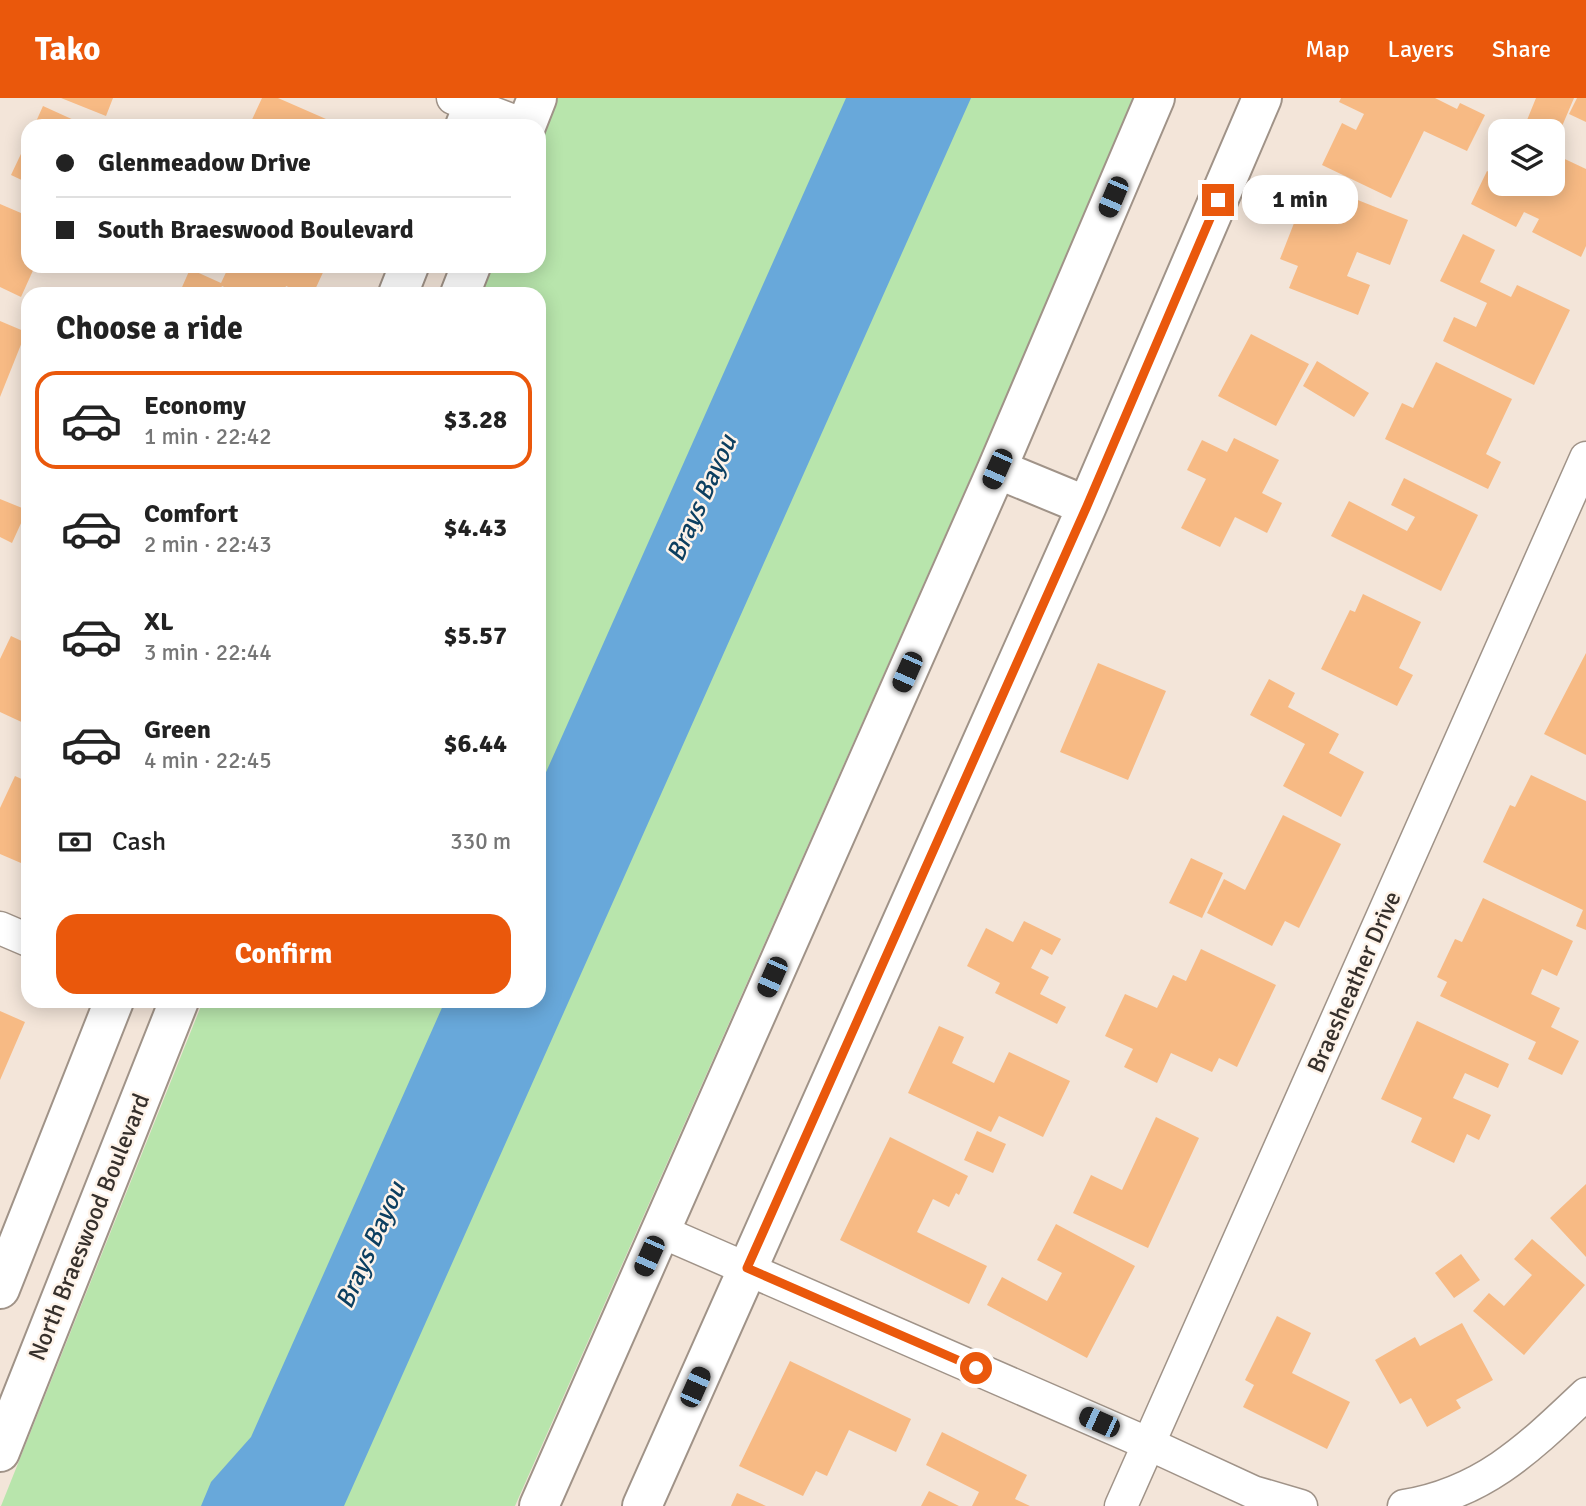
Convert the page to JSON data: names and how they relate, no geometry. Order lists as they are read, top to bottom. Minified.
{"streets":{"main road":["North Braeswood Boulevard"],"street":["Braesheather Drive"]},"water":["Brays Bayou"],"page":{"header":"Tako","nav":["Map","Layers","Share"],"banner":["Glenmeadow Drive","South Braeswood Boulevard"],"bubble":"1 min","heading":"Choose a ride","list":[{"name":"Economy","note":"1 min · 22:42","value":"$3.28"},{"name":"Comfort","note":"2 min · 22:43","value":"$4.43"},{"name":"XL","note":"3 min · 22:44","value":"$5.57"},{"name":"Green","note":"4 min · 22:45","value":"$6.44"}],"pay":["Cash","330 m"],"buttons":"Confirm"}}
